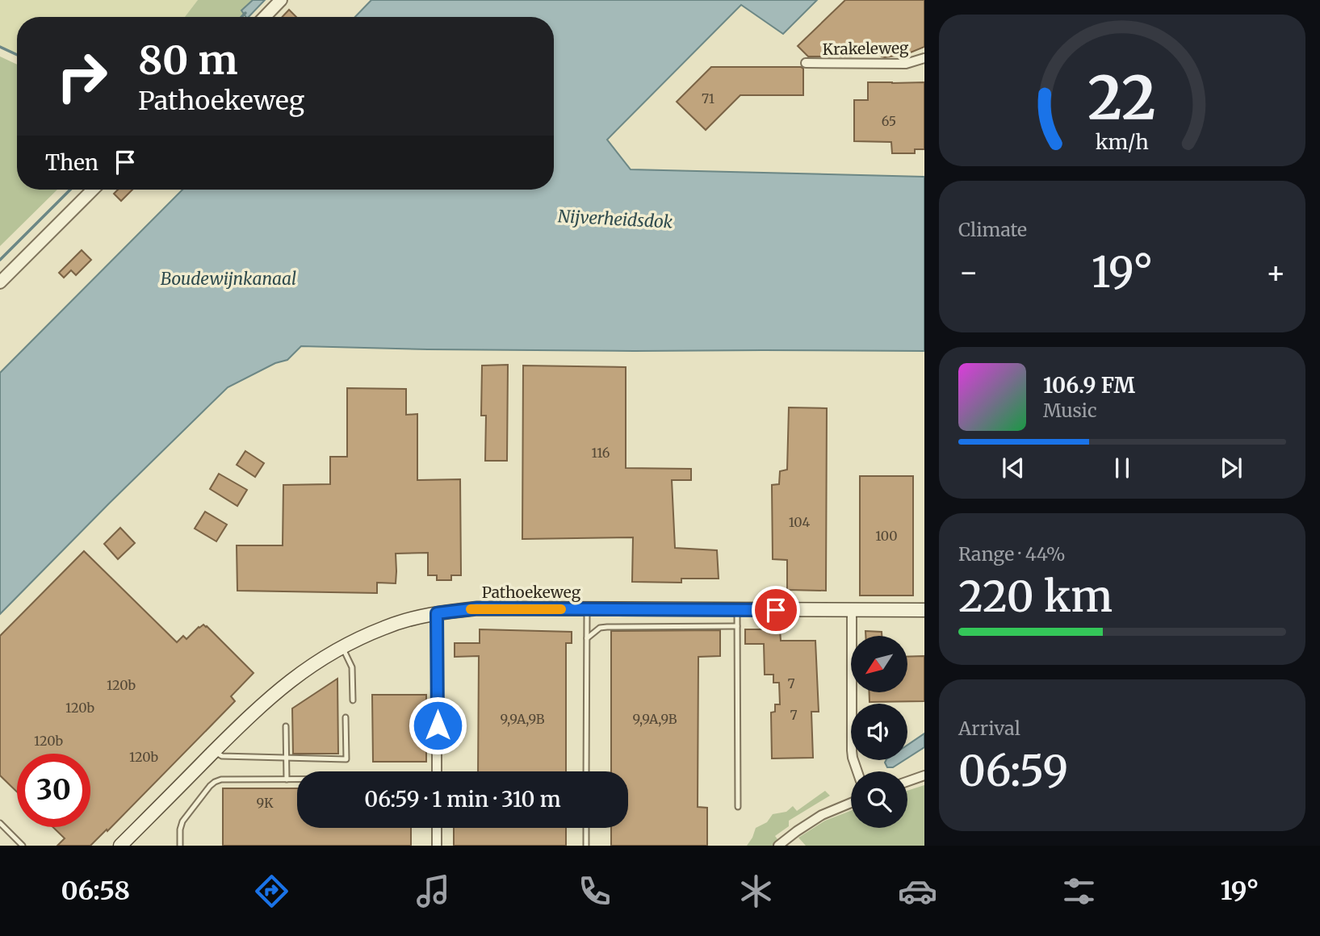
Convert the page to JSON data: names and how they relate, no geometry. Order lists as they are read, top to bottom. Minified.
{"streets":{"main road":["Pathoekeweg"],"street":["Krakeleweg"]},"water":["Nijverheidsdok","Boudewijnkanaal"],"house_numbers":["71","65","116","104","100","7","120b","120b","7","9,9A,9B","9,9A,9B","120b","120b","9K"],"north":"bottom left","page":{"turn":["80 m","Pathoekeweg"],"then":"Then","tile":["Climate",["Range · 44%","220 km"],["Arrival","06:59"]],"heat":["−","19°","+"],"song":["106.9 FM","Music"],"limit":"30","trip":"06:59 · 1 min · 310 m","tabs":["06:58","19°"],"gauge":["22","km/h"]}}
